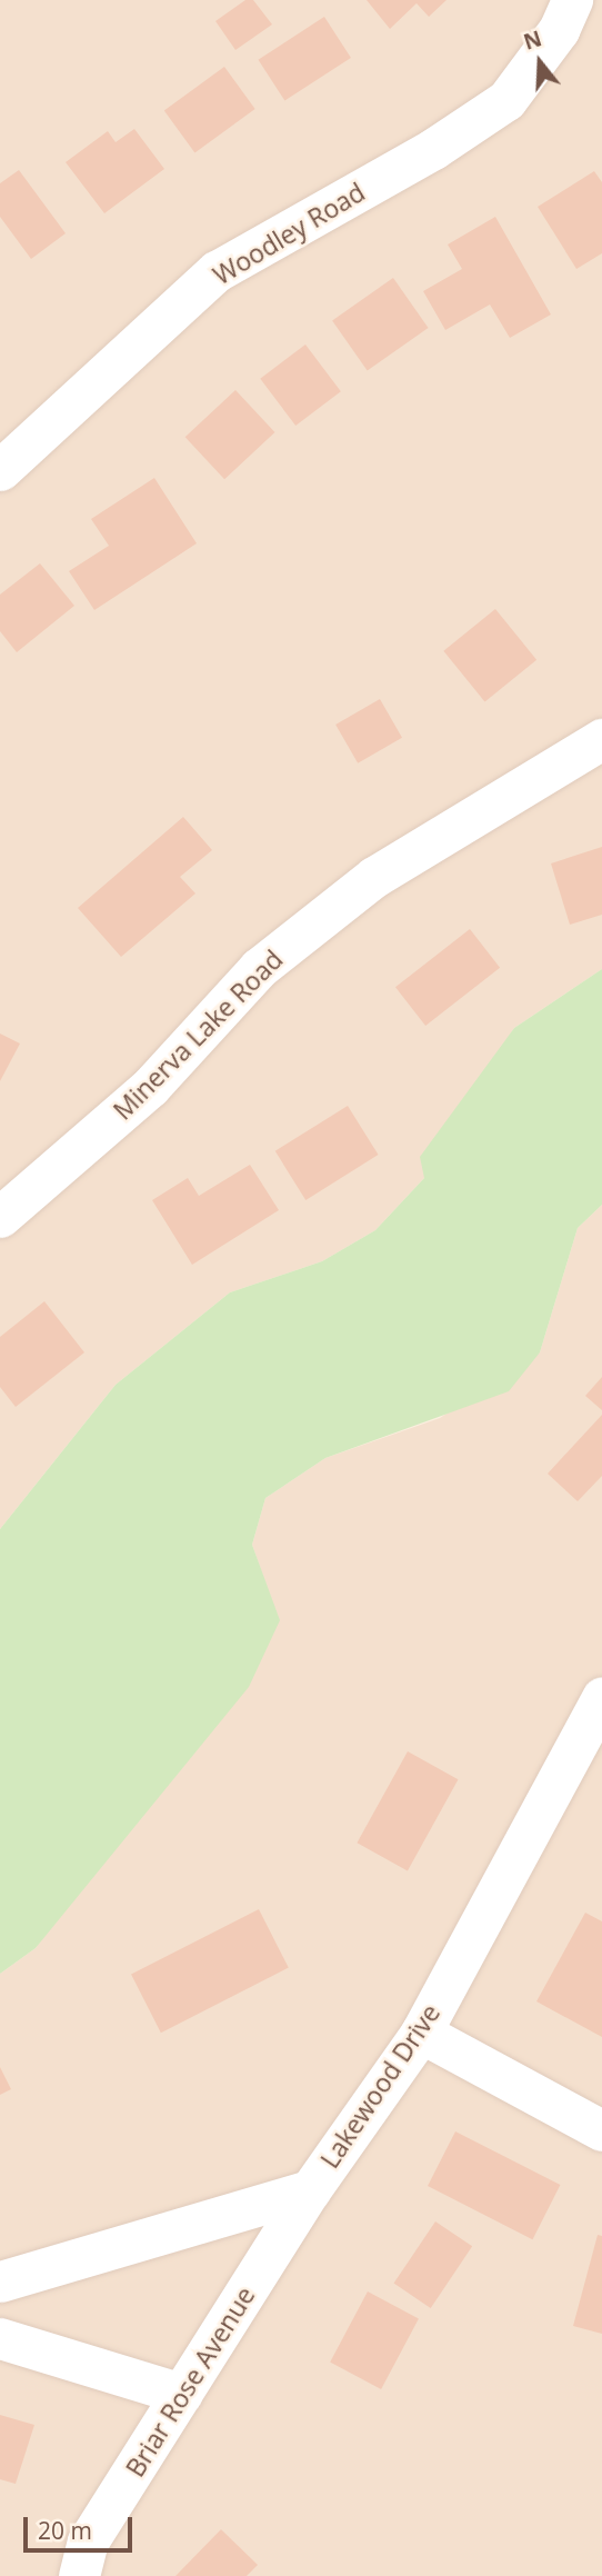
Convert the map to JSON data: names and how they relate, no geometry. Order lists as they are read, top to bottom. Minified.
{"streets":{"street":["Woodley Road","Minerva Lake Road","Lakewood Drive","Briar Rose Avenue"]},"crossings":[["Lakewood Drive","Briar Rose Avenue"]],"scale_bar":"20 m","north":"top"}
